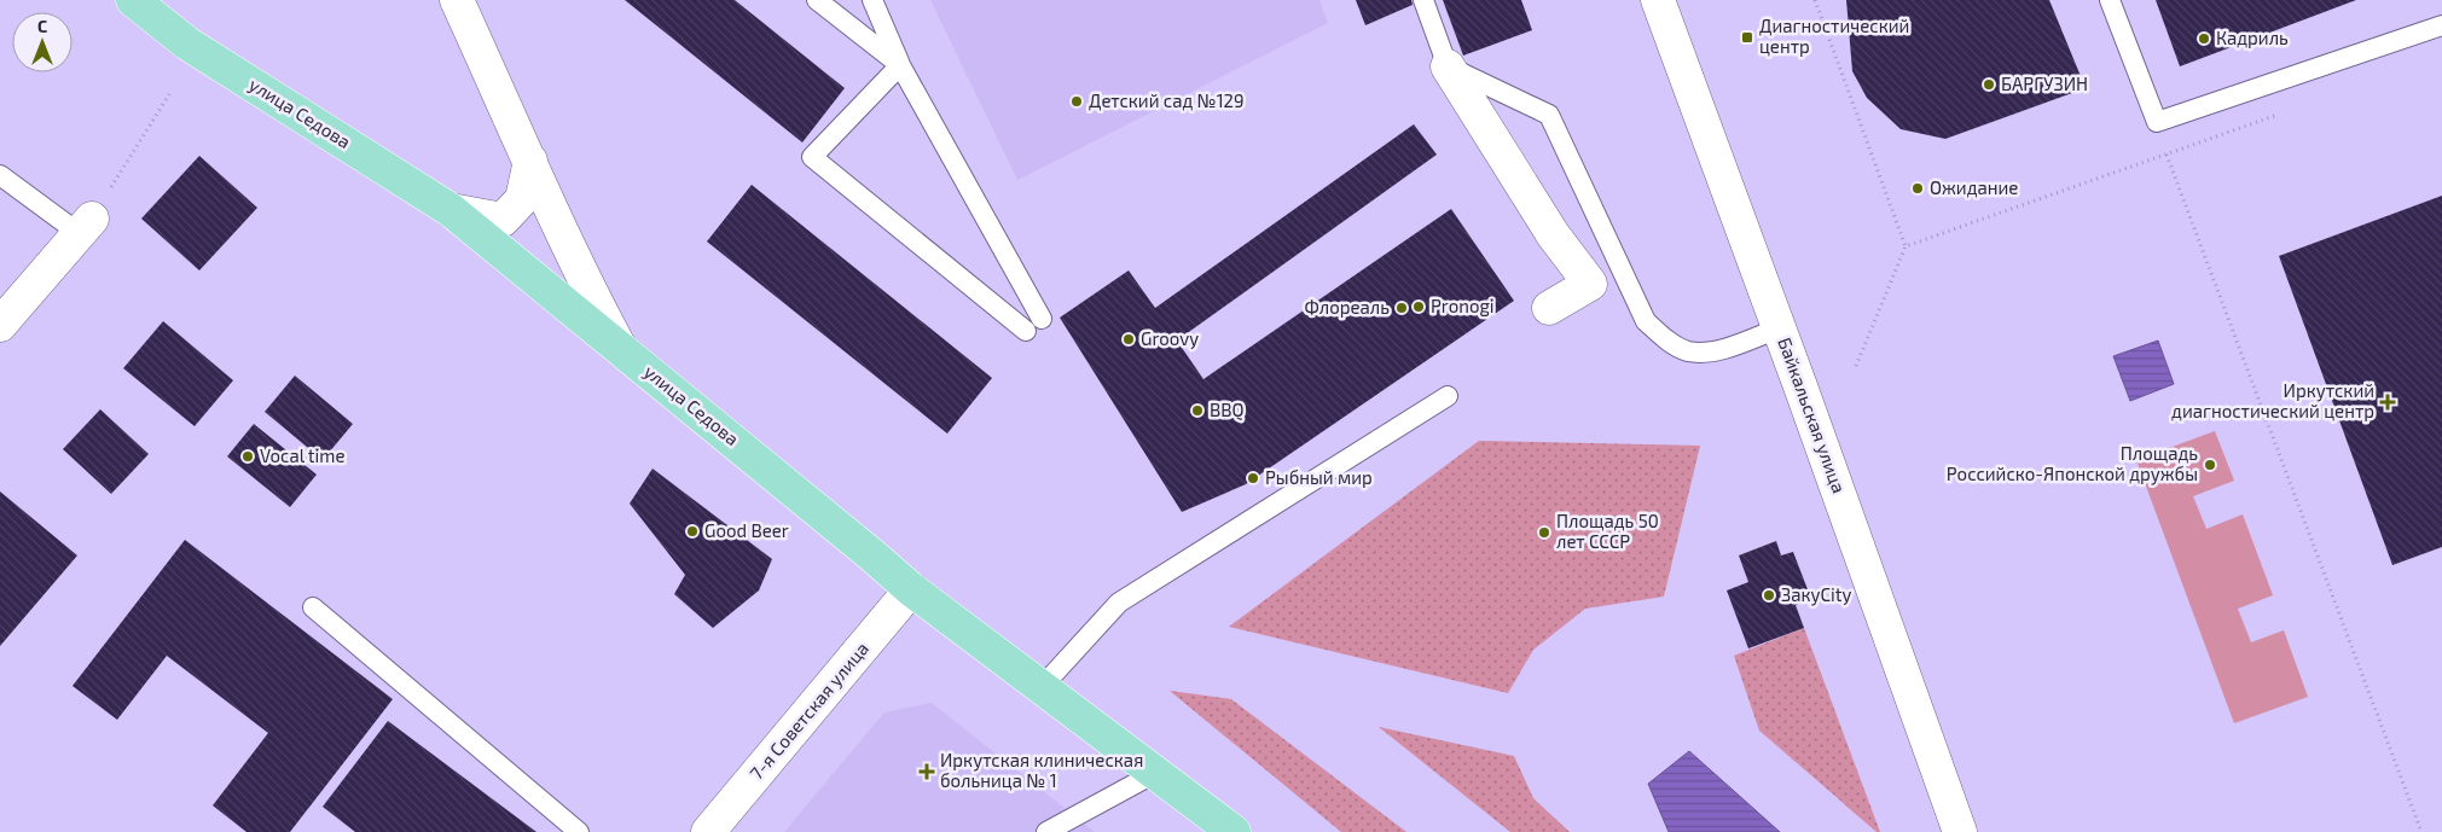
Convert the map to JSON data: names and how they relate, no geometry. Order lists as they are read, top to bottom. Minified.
{"streets":{"main road":["улица Седова"],"street":["Байкальская улица","7-я Советская улица"]},"crossings":[["улица Седова","7-я Советская улица"]],"places":{"transit":["Диагностический центр"],"other":["Кадриль","БАРГУЗИН","Детский сад №129","Ожидание","Pronogi","Флореаль","Groovy","BBQ","Vocal time","Площадь Российско-Японской дружбы","Рыбный мир","Good Beer","Площадь 50 лет СССР","ЗакуCity"],"health":["Иркутский диагностический центр","Иркутская клиническая больница № 1"]},"north":"top"}
